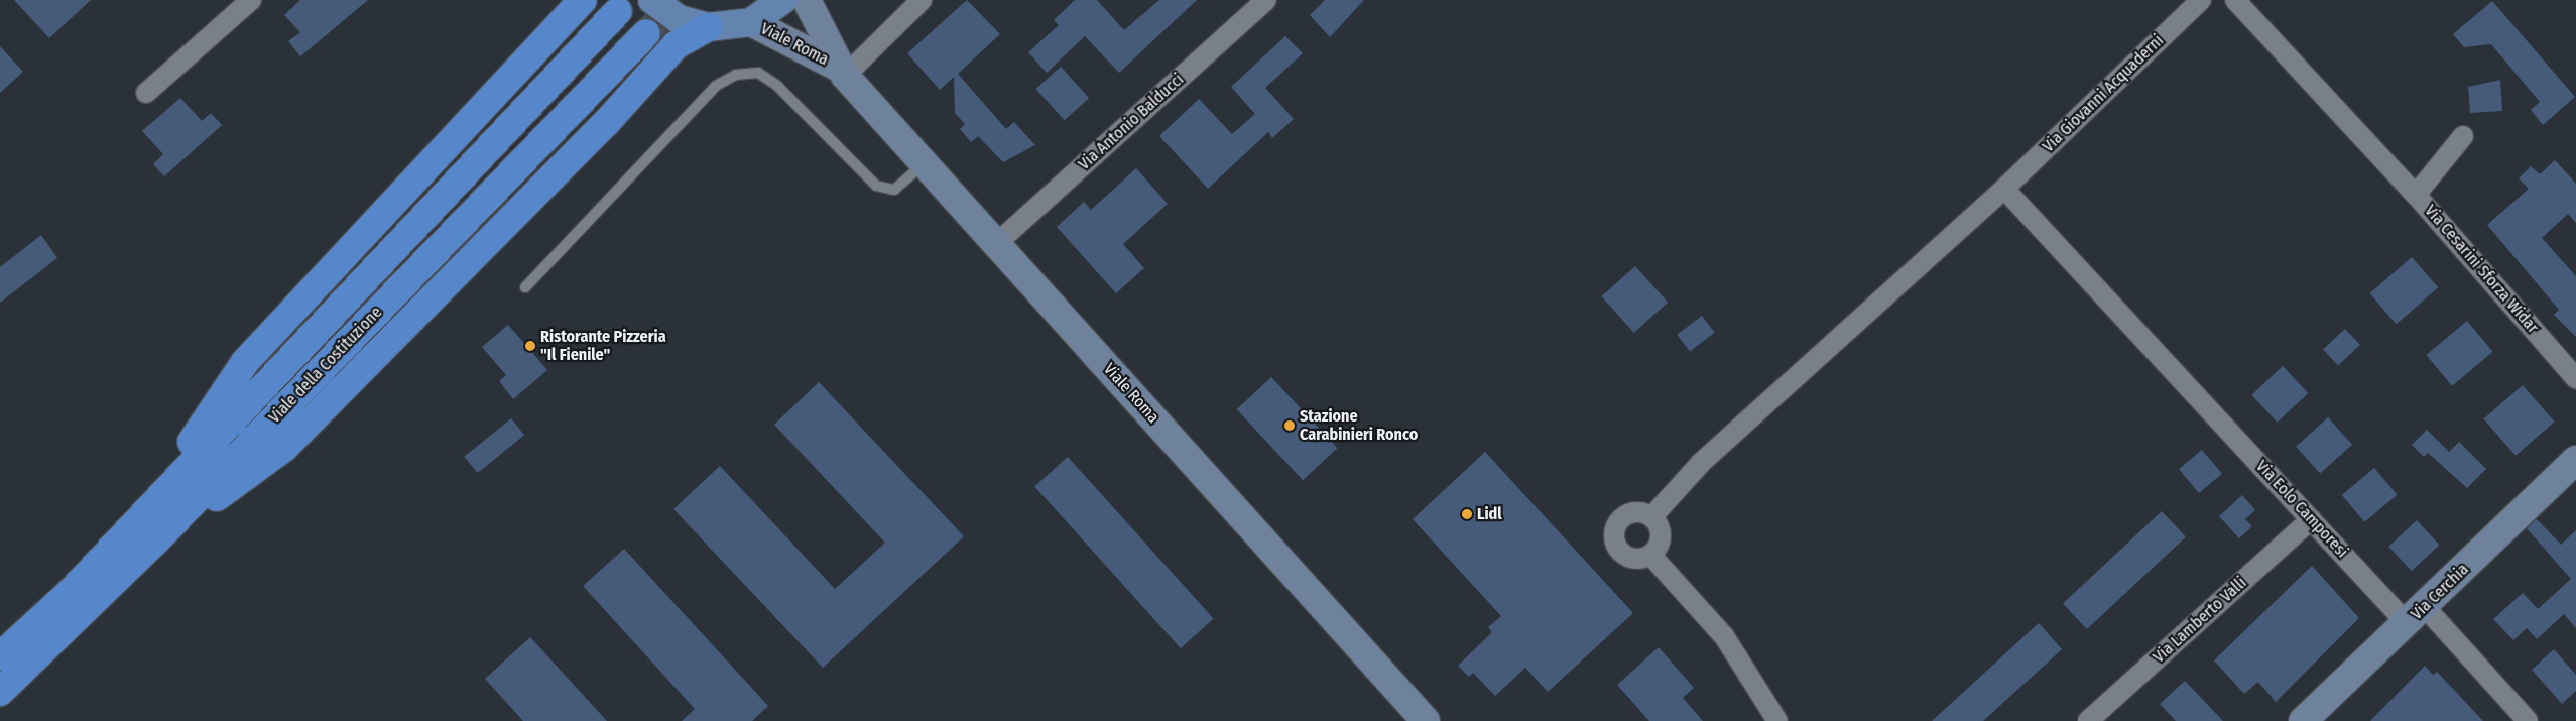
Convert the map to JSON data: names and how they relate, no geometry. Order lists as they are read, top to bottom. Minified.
{"streets":{"highway":["Viale della Costituzione"],"main road":["Viale Roma","Via Cerchia"],"street":["Via Giovanni Acquaderni","Via Antonio Balducci","Via Cesarini Sforza Widar","Via Eolo Camporesi","Via Lamberto Valli"]},"crossings":[["Viale Roma","Via Antonio Balducci"],["Via Giovanni Acquaderni","Via Eolo Camporesi"],["Via Eolo Camporesi","Via Cerchia"],["Via Eolo Camporesi","Via Lamberto Valli"]],"places":["Ristorante Pizzeria \"Il Fienile\"","Stazione Carabinieri Ronco","Lidl"]}
